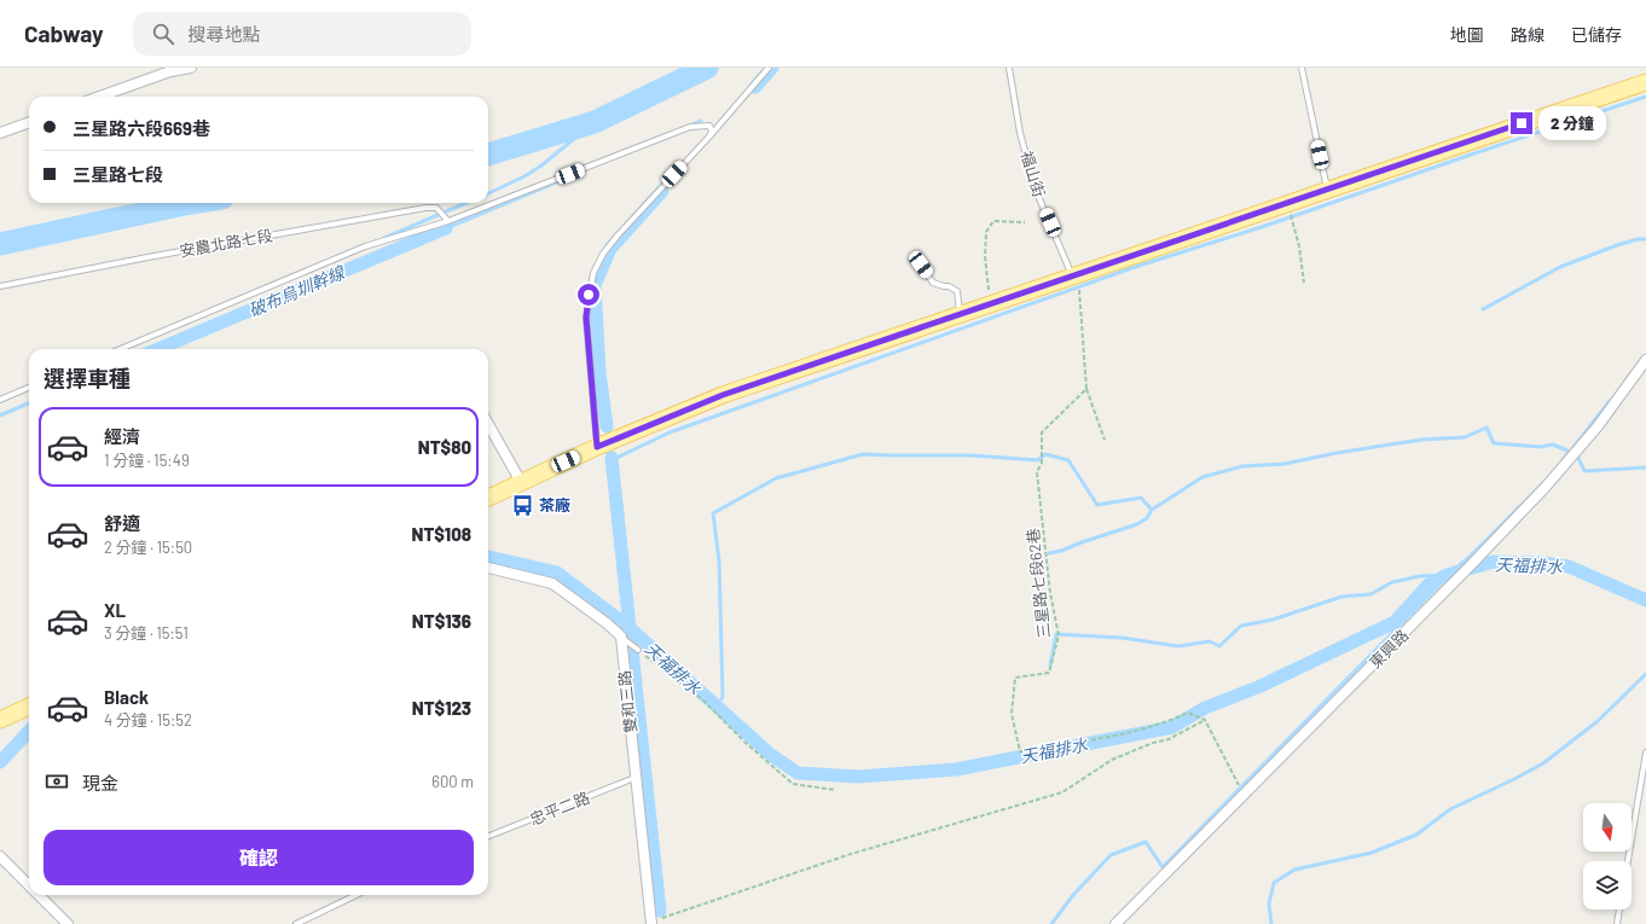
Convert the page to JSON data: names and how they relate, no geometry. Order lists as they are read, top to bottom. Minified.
{"streets":{"street":["東興路","雙和三路"],"lane":["福山街","安農北路七段","忠平二路"],"path":["三星路七段62巷"]},"crossings":[["雙和三路","忠平二路"]],"water":["破布烏圳幹線","天福排水"],"places":{"bus stop":["茶廠"]},"north":"bottom","page":{"header":"Cabway","search":"搜尋地點","nav":["地圖","路線","已儲存"],"banner":["三星路六段669巷","三星路七段"],"bubble":"2 分鐘","heading":"選擇車種","list":[{"name":"經濟","note":"1 分鐘 · 15:49","value":"NT$80"},{"name":"舒適","note":"2 分鐘 · 15:50","value":"NT$108"},{"name":"XL","note":"3 分鐘 · 15:51","value":"NT$136"},{"name":"Black","note":"4 分鐘 · 15:52","value":"NT$123"}],"pay":["現金","600 m"],"buttons":"確認"}}
